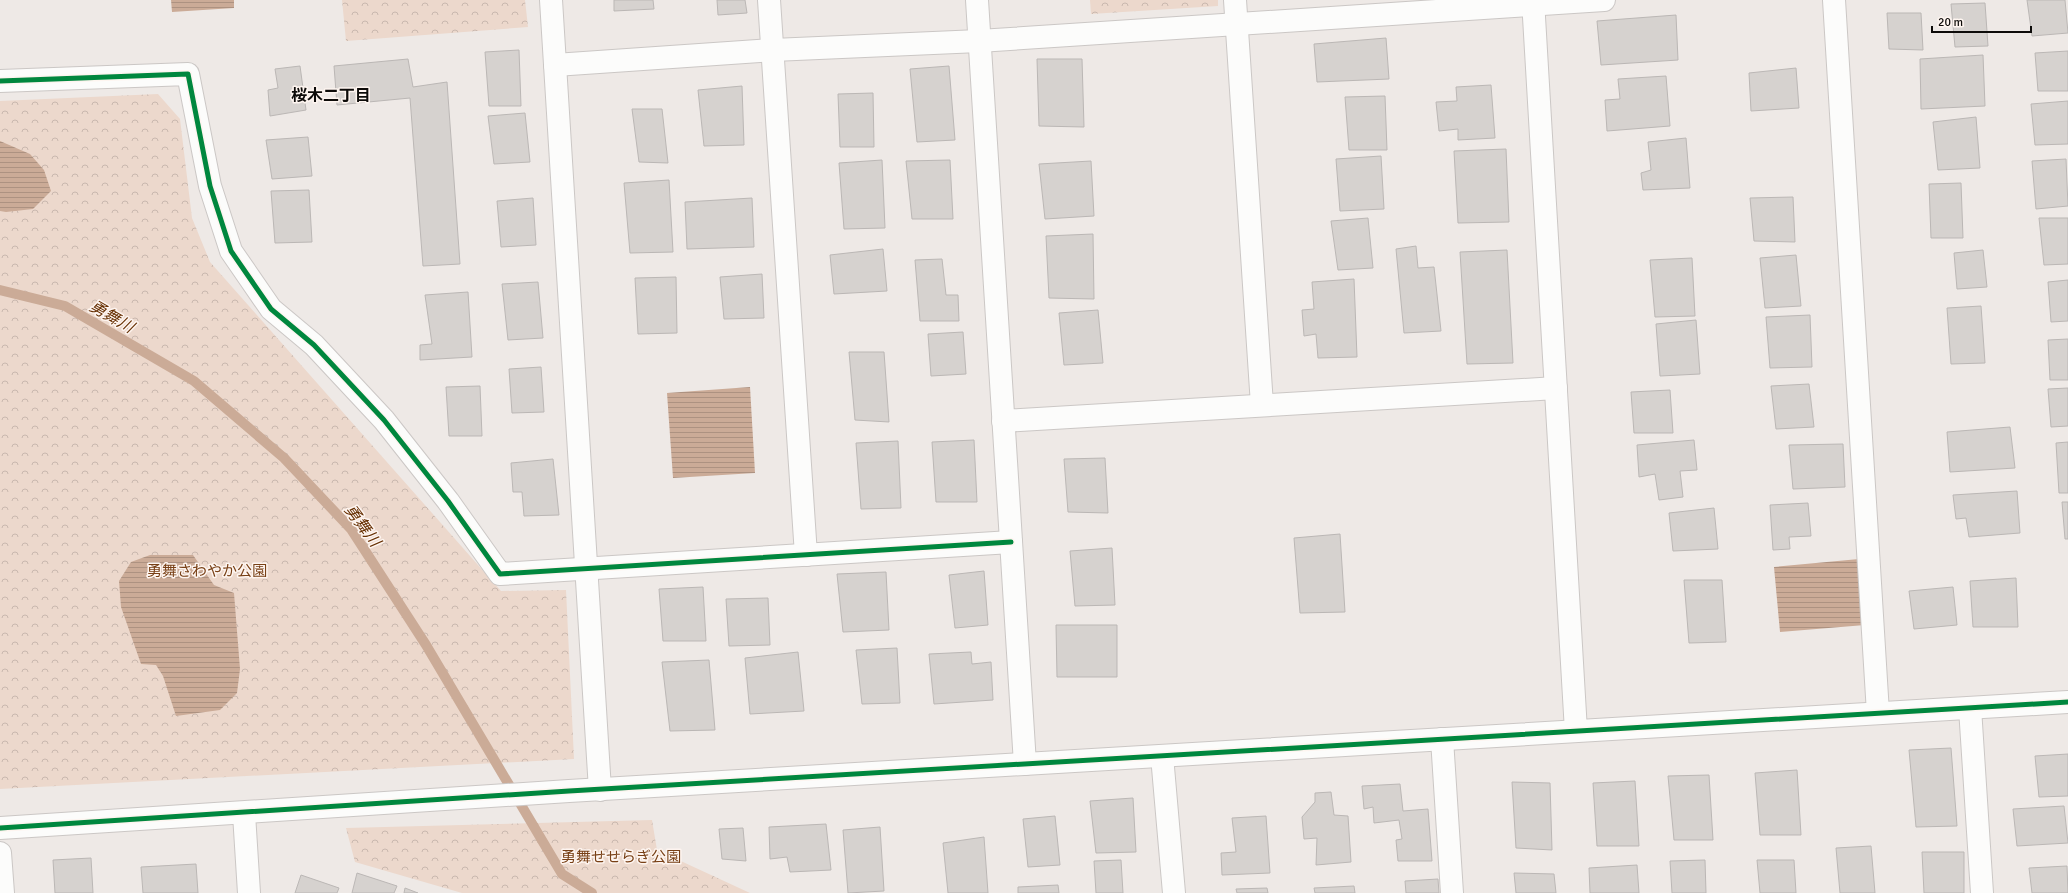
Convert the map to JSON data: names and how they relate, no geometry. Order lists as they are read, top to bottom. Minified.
{"districts":["桜木二丁目"],"water":["勇舞川"],"parks":["勇舞さわやか公園","勇舞せせらぎ公園"],"scale_bar":"20 m"}
